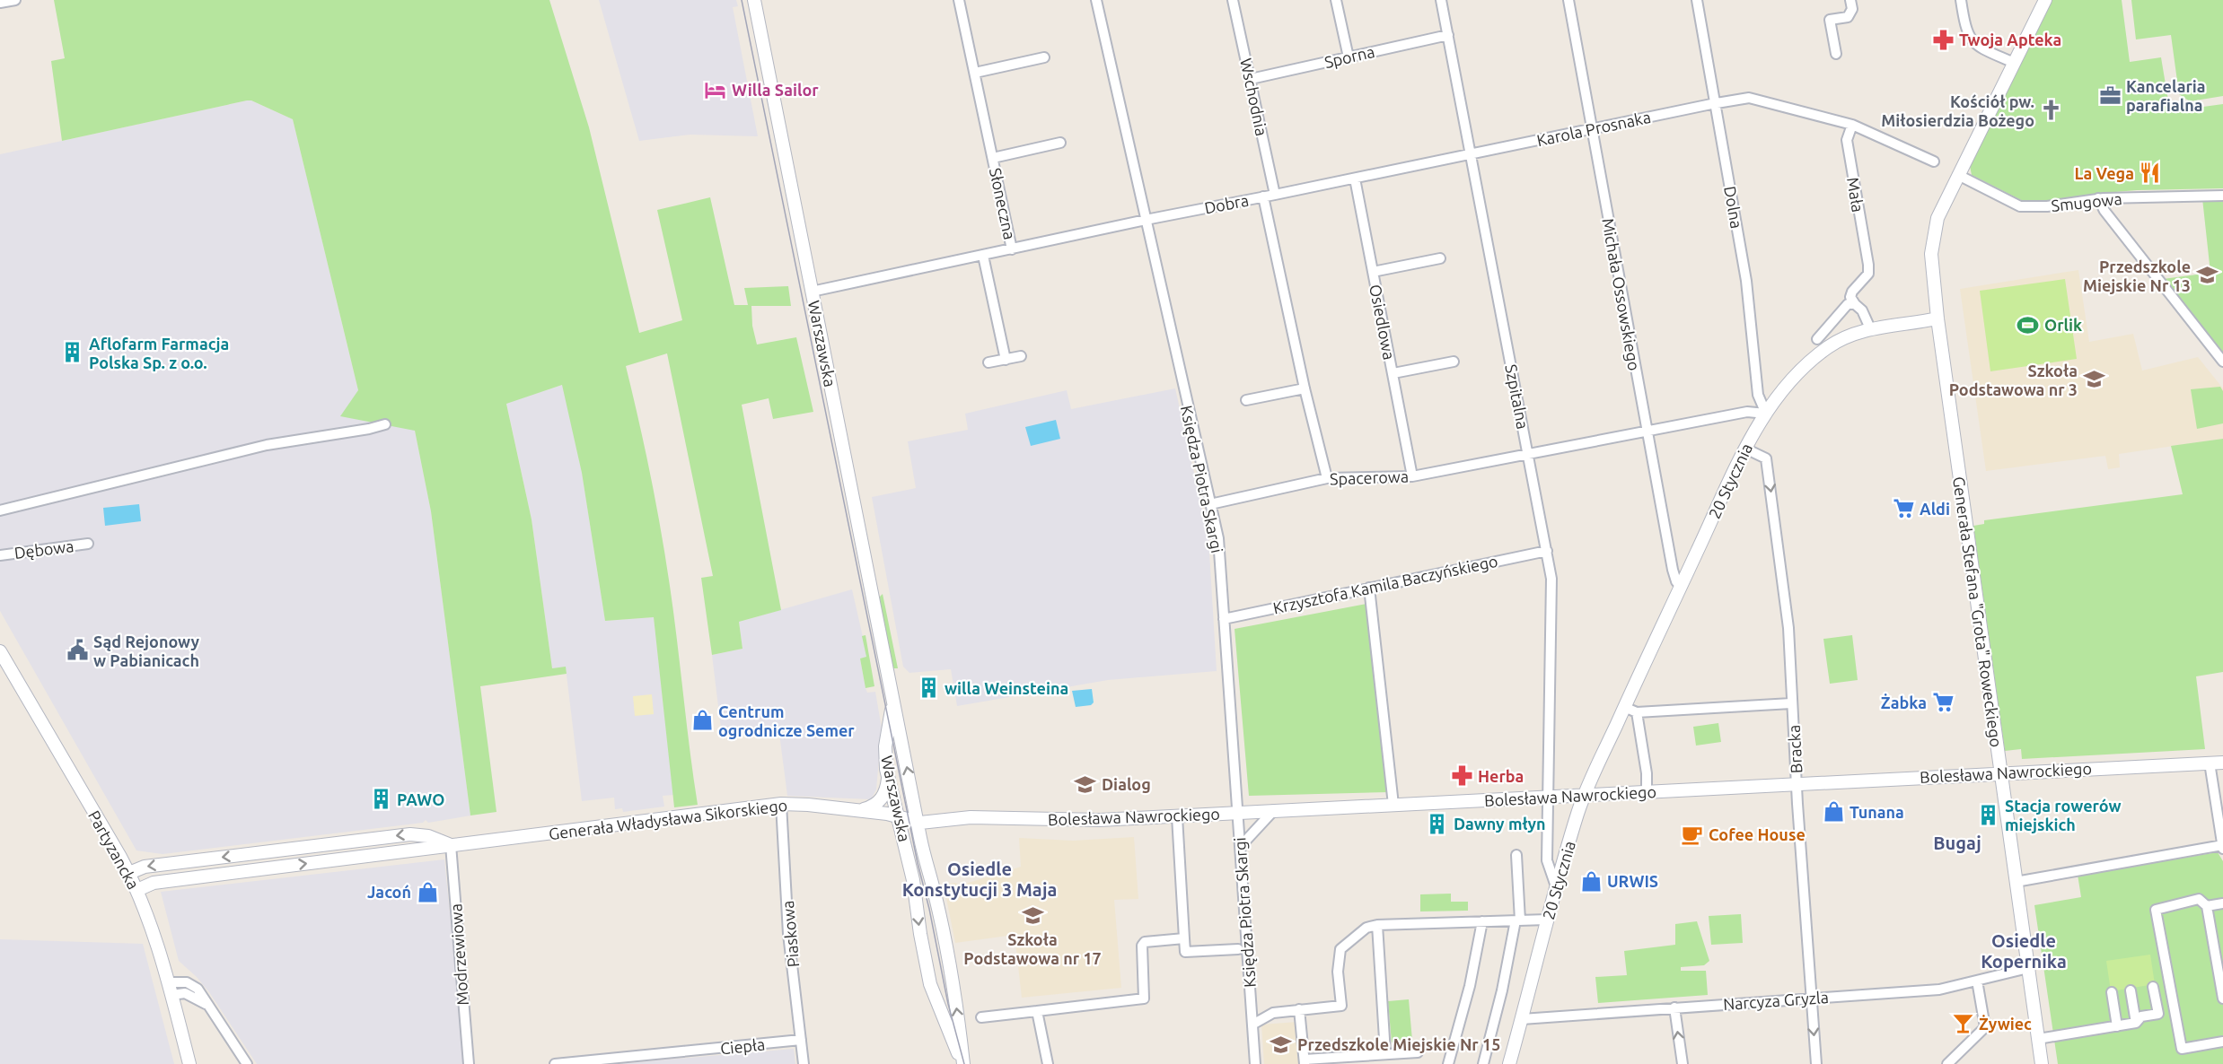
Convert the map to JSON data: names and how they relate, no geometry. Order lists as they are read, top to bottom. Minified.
{"streets":{"street":["Sporna","Wschodnia","Karola Prosnaka","Mała","Smugowa","Słoneczna","Dobra","Dolna","Michała Ossowskiego","Osiedlowa","Warszawska","Szpitalna","Spacerowa","Księdza Piotra Skargi","20 Stycznia","Dębowa","Krzysztofa Kamila Baczyńskiego","Generała Stefana \"Grota\" Roweckiego","Bracka","Bolesława Nawrockiego","Generała Władysława Sikorskiego","Partyzancka","Piaskowa","Modrzewiowa","Narcyza Gryzla","Ciepła"]},"crossings":[["Sporna","Wschodnia"],["Sporna","Szpitalna"],["Wschodnia","Dobra"],["Karola Prosnaka","Dobra"],["Karola Prosnaka","Dolna"],["Karola Prosnaka","Michała Ossowskiego"],["Karola Prosnaka","Szpitalna"],["Słoneczna","Dobra"],["Dobra","Osiedlowa"],["Dobra","Warszawska"],["Dobra","Szpitalna"],["Dobra","Księdza Piotra Skargi"],["Dolna","Spacerowa"],["Dolna","20 Stycznia"],["Michała Ossowskiego","Spacerowa"],["Michała Ossowskiego","20 Stycznia"],["Osiedlowa","Spacerowa"],["Warszawska","Bolesława Nawrockiego"],["Warszawska","Generała Władysława Sikorskiego"],["Szpitalna","Spacerowa"],["Szpitalna","20 Stycznia"],["Szpitalna","Krzysztofa Kamila Baczyńskiego"],["Szpitalna","Bolesława Nawrockiego"],["Spacerowa","Księdza Piotra Skargi"],["Spacerowa","20 Stycznia"],["Księdza Piotra Skargi","Krzysztofa Kamila Baczyńskiego"],["Księdza Piotra Skargi","Bolesława Nawrockiego"],["20 Stycznia","Generała Stefana \"Grota\" Roweckiego"],["20 Stycznia","Bracka"],["20 Stycznia","Bolesława Nawrockiego"],["20 Stycznia","Narcyza Gryzla"],["Generała Stefana \"Grota\" Roweckiego","Bolesława Nawrockiego"],["Generała Stefana \"Grota\" Roweckiego","Narcyza Gryzla"],["Bracka","Bolesława Nawrockiego"],["Bracka","Narcyza Gryzla"],["Bolesława Nawrockiego","Generała Władysława Sikorskiego"],["Generała Władysława Sikorskiego","Partyzancka"],["Generała Władysława Sikorskiego","Piaskowa"],["Generała Władysława Sikorskiego","Modrzewiowa"],["Piaskowa","Ciepła"]],"one_way":["Bracka"],"districts":["Bugaj","Osiedle Konstytucji 3 Maja","Osiedle Kopernika"],"places":{"pharmacy":["Twoja Apteka","Herba"],"hotel":["Willa Sailor"],"office":["Kancelaria parafialna"],"church":["Kościół pw. Miłosierdzia Bożego"],"restaurant":["La Vega"],"school or university":["Przedszkole Miejskie Nr 13","Szkoła Podstawowa nr 3","Dialog","Szkoła Podstawowa nr 17","Przedszkole Miejskie Nr 15"],"sports":["Orlik"],"building":["Aflofarm Farmacja Polska Sp. z o.o.","willa Weinsteina","PAWO","Stacja rowerów miejskich","Dawny młyn"],"supermarket":["Aldi","Żabka"],"public building":["Sąd Rejonowy w Pabianicach"],"shop":["Centrum ogrodnicze Semer","Tunana","URWIS","Jacoń"],"cafe":["Cofee House"],"bar":["Żywiec"]}}
